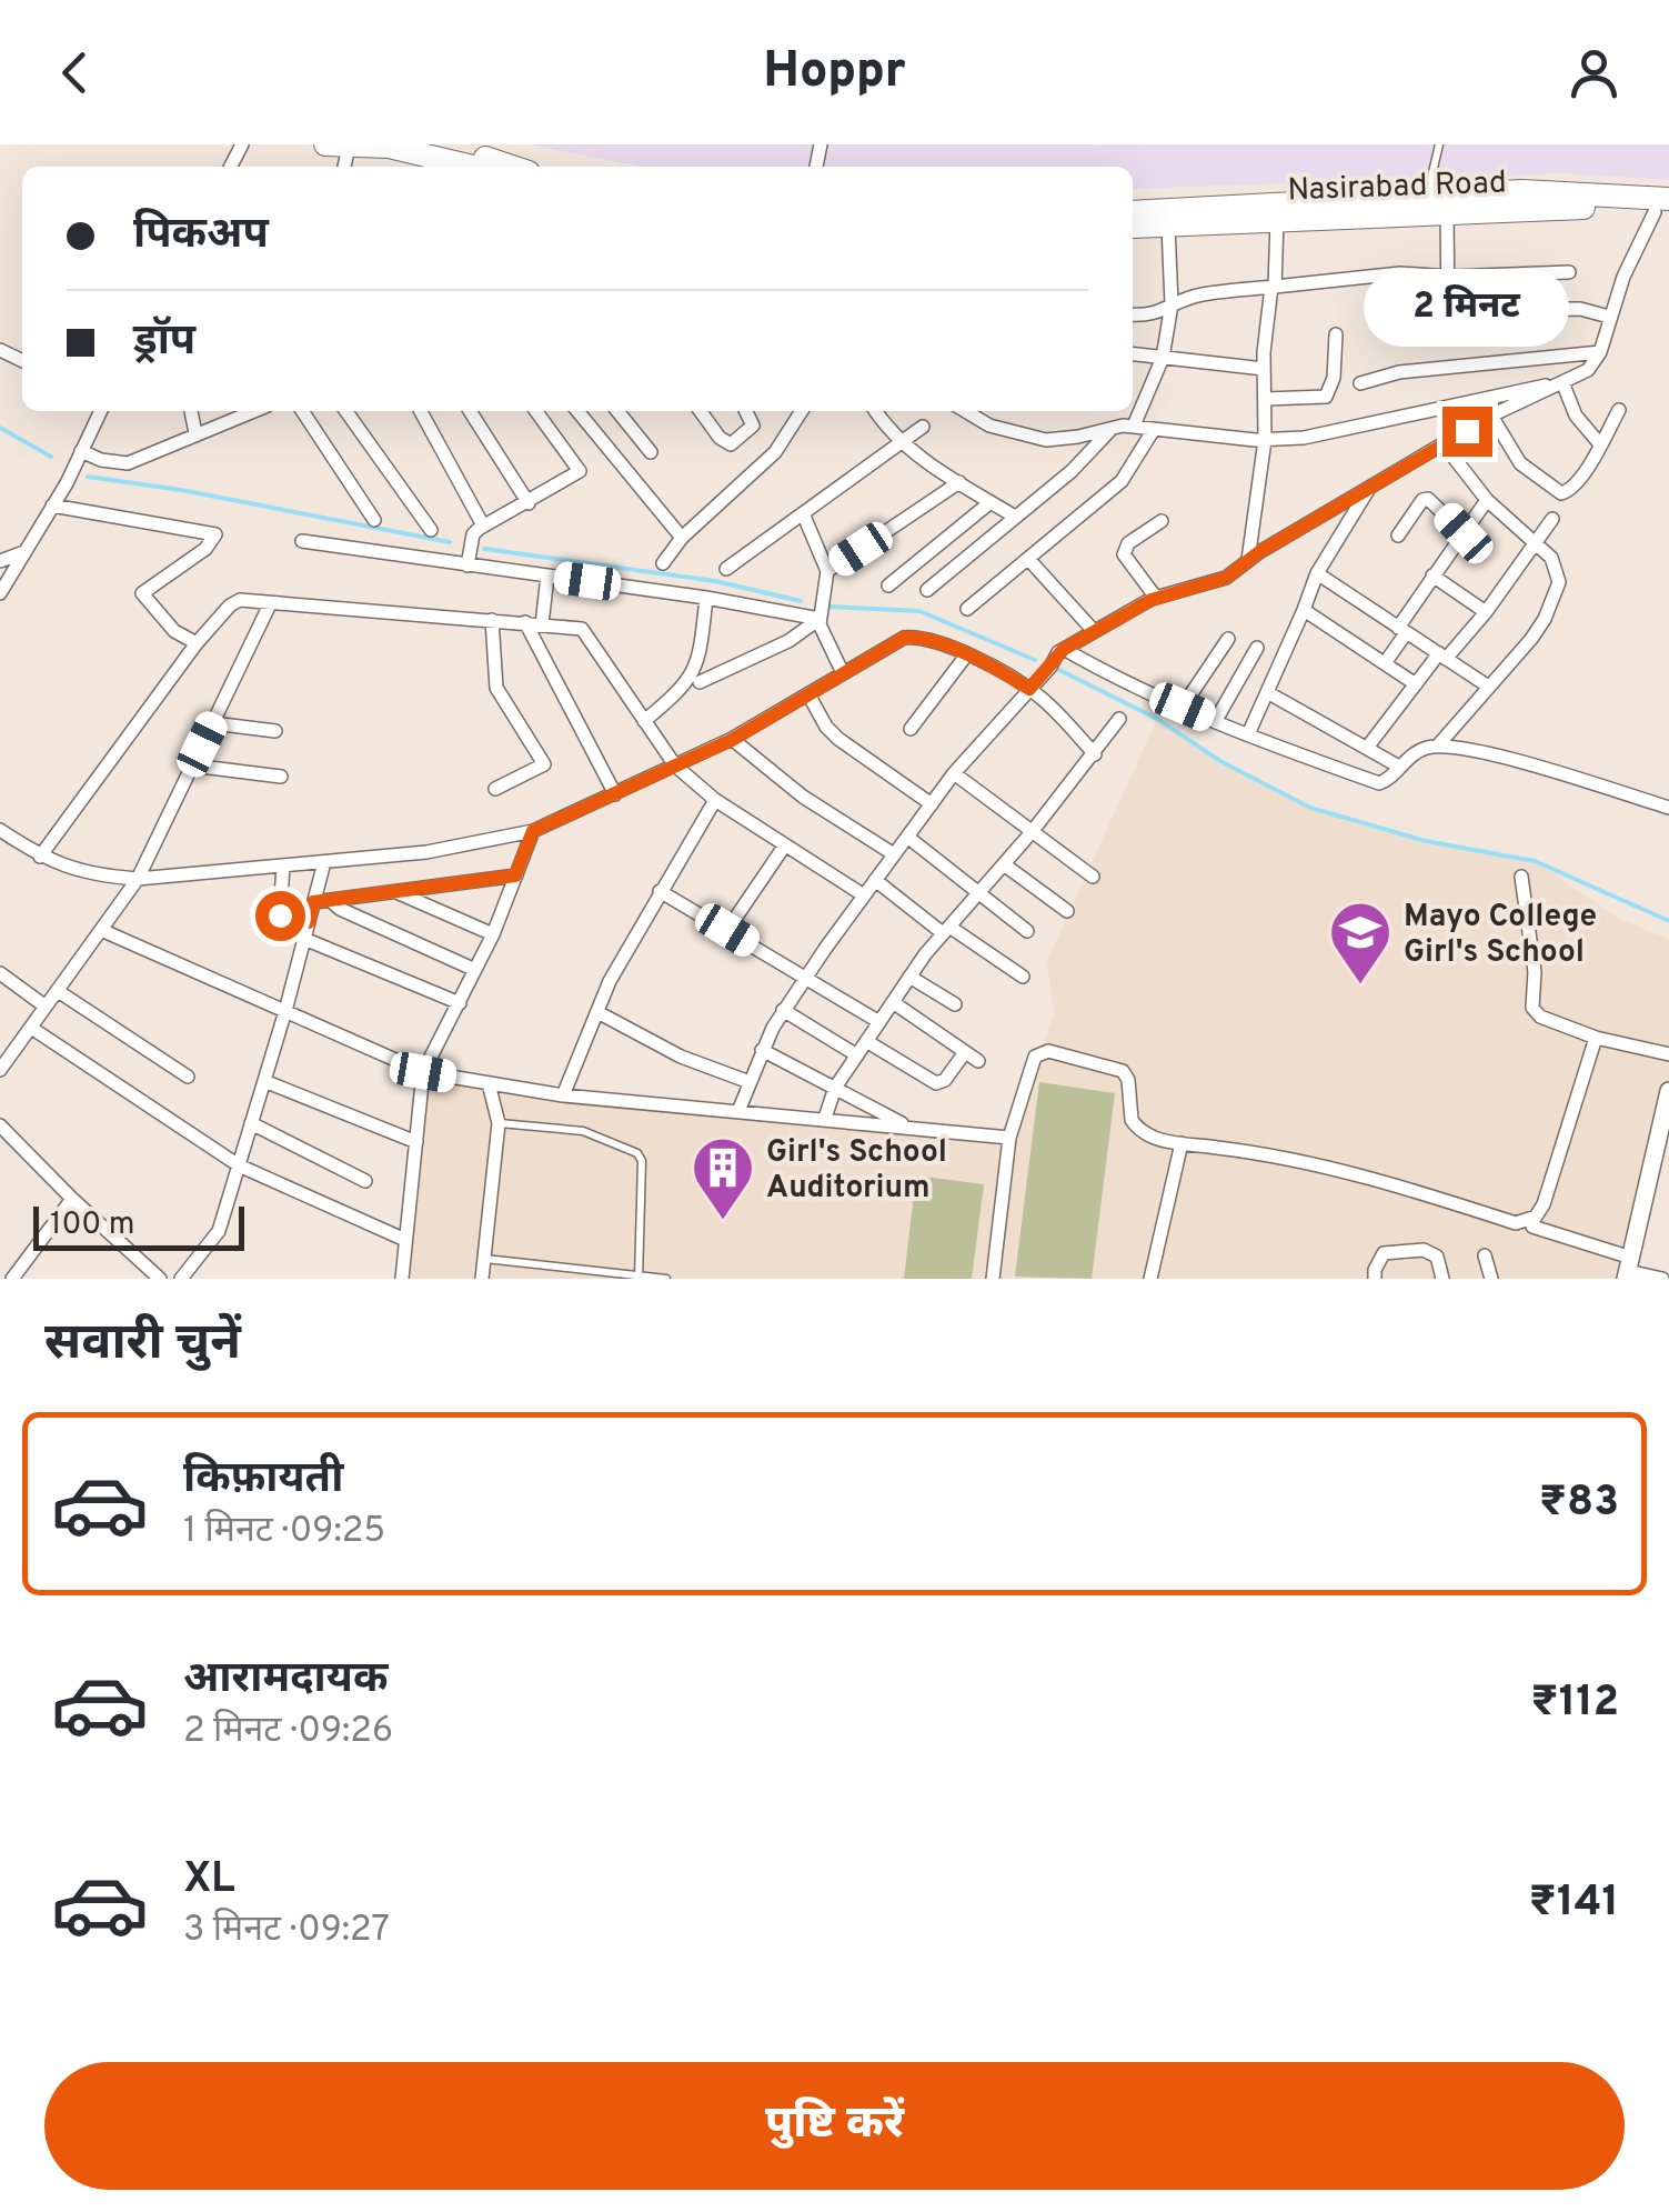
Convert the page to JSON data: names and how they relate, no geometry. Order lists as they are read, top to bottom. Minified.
{"streets":{"highway":["Nasirabad Road"]},"places":{"school or university":["Mayo College Girl's School"],"building":["Girl's School Auditorium"]},"scale_bar":"100 m","page":{"header":"Hoppr","banner":["पिकअप","ड्रॉप"],"bubble":"2 मिनट","scale":"100 m","heading":"सवारी चुनें","list":[{"name":"किफ़ायती","note":"1 मिनट · 09:25","value":"₹83"},{"name":"आरामदायक","note":"2 मिनट · 09:26","value":"₹112"},{"name":"XL","note":"3 मिनट · 09:27","value":"₹141"}],"buttons":"पुष्टि करें"}}
